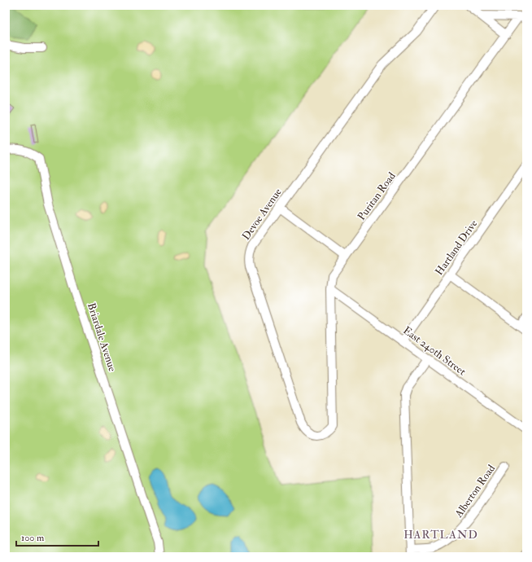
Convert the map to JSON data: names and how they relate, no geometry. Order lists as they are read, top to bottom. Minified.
{"streets":{"street":["Puritan Road","Devoe Avenue","Hartland Drive","Briardale Avenue","East 240th Street","Alberton Road"]},"crossings":[["Puritan Road","Devoe Avenue"],["Puritan Road","East 240th Street"],["Hartland Drive","East 240th Street"]],"districts":["HARTLAND"],"scale_bar":"100 m"}
